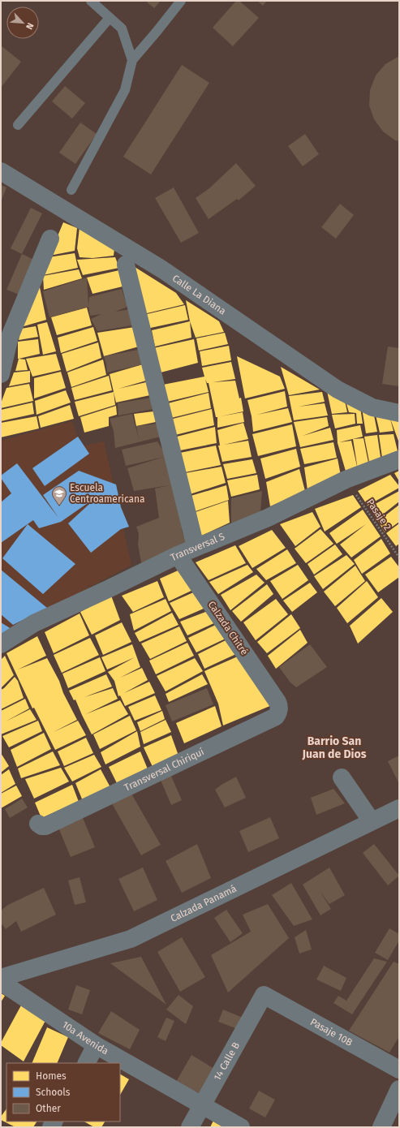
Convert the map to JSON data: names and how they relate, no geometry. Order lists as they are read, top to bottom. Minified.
{"streets":{"street":["Calle La Diana","Transversal S","Calzada Chitré","Transversal Chiriquí","Calzada Panamá","Pasaje 10B","10a Avenida","14 Calle B"],"path":["Pasaje 2"]},"crossings":[["Pasaje 2","Transversal S"],["Transversal S","Calzada Chitré"],["Calzada Chitré","Transversal Chiriquí"],["Pasaje 10B","14 Calle B"],["10a Avenida","14 Calle B"]],"districts":["Barrio San Juan de Dios"],"places":{"school or university":["Escuela Centroamericana"]},"legend":["Homes","Schools","Other"],"north":"bottom right"}
